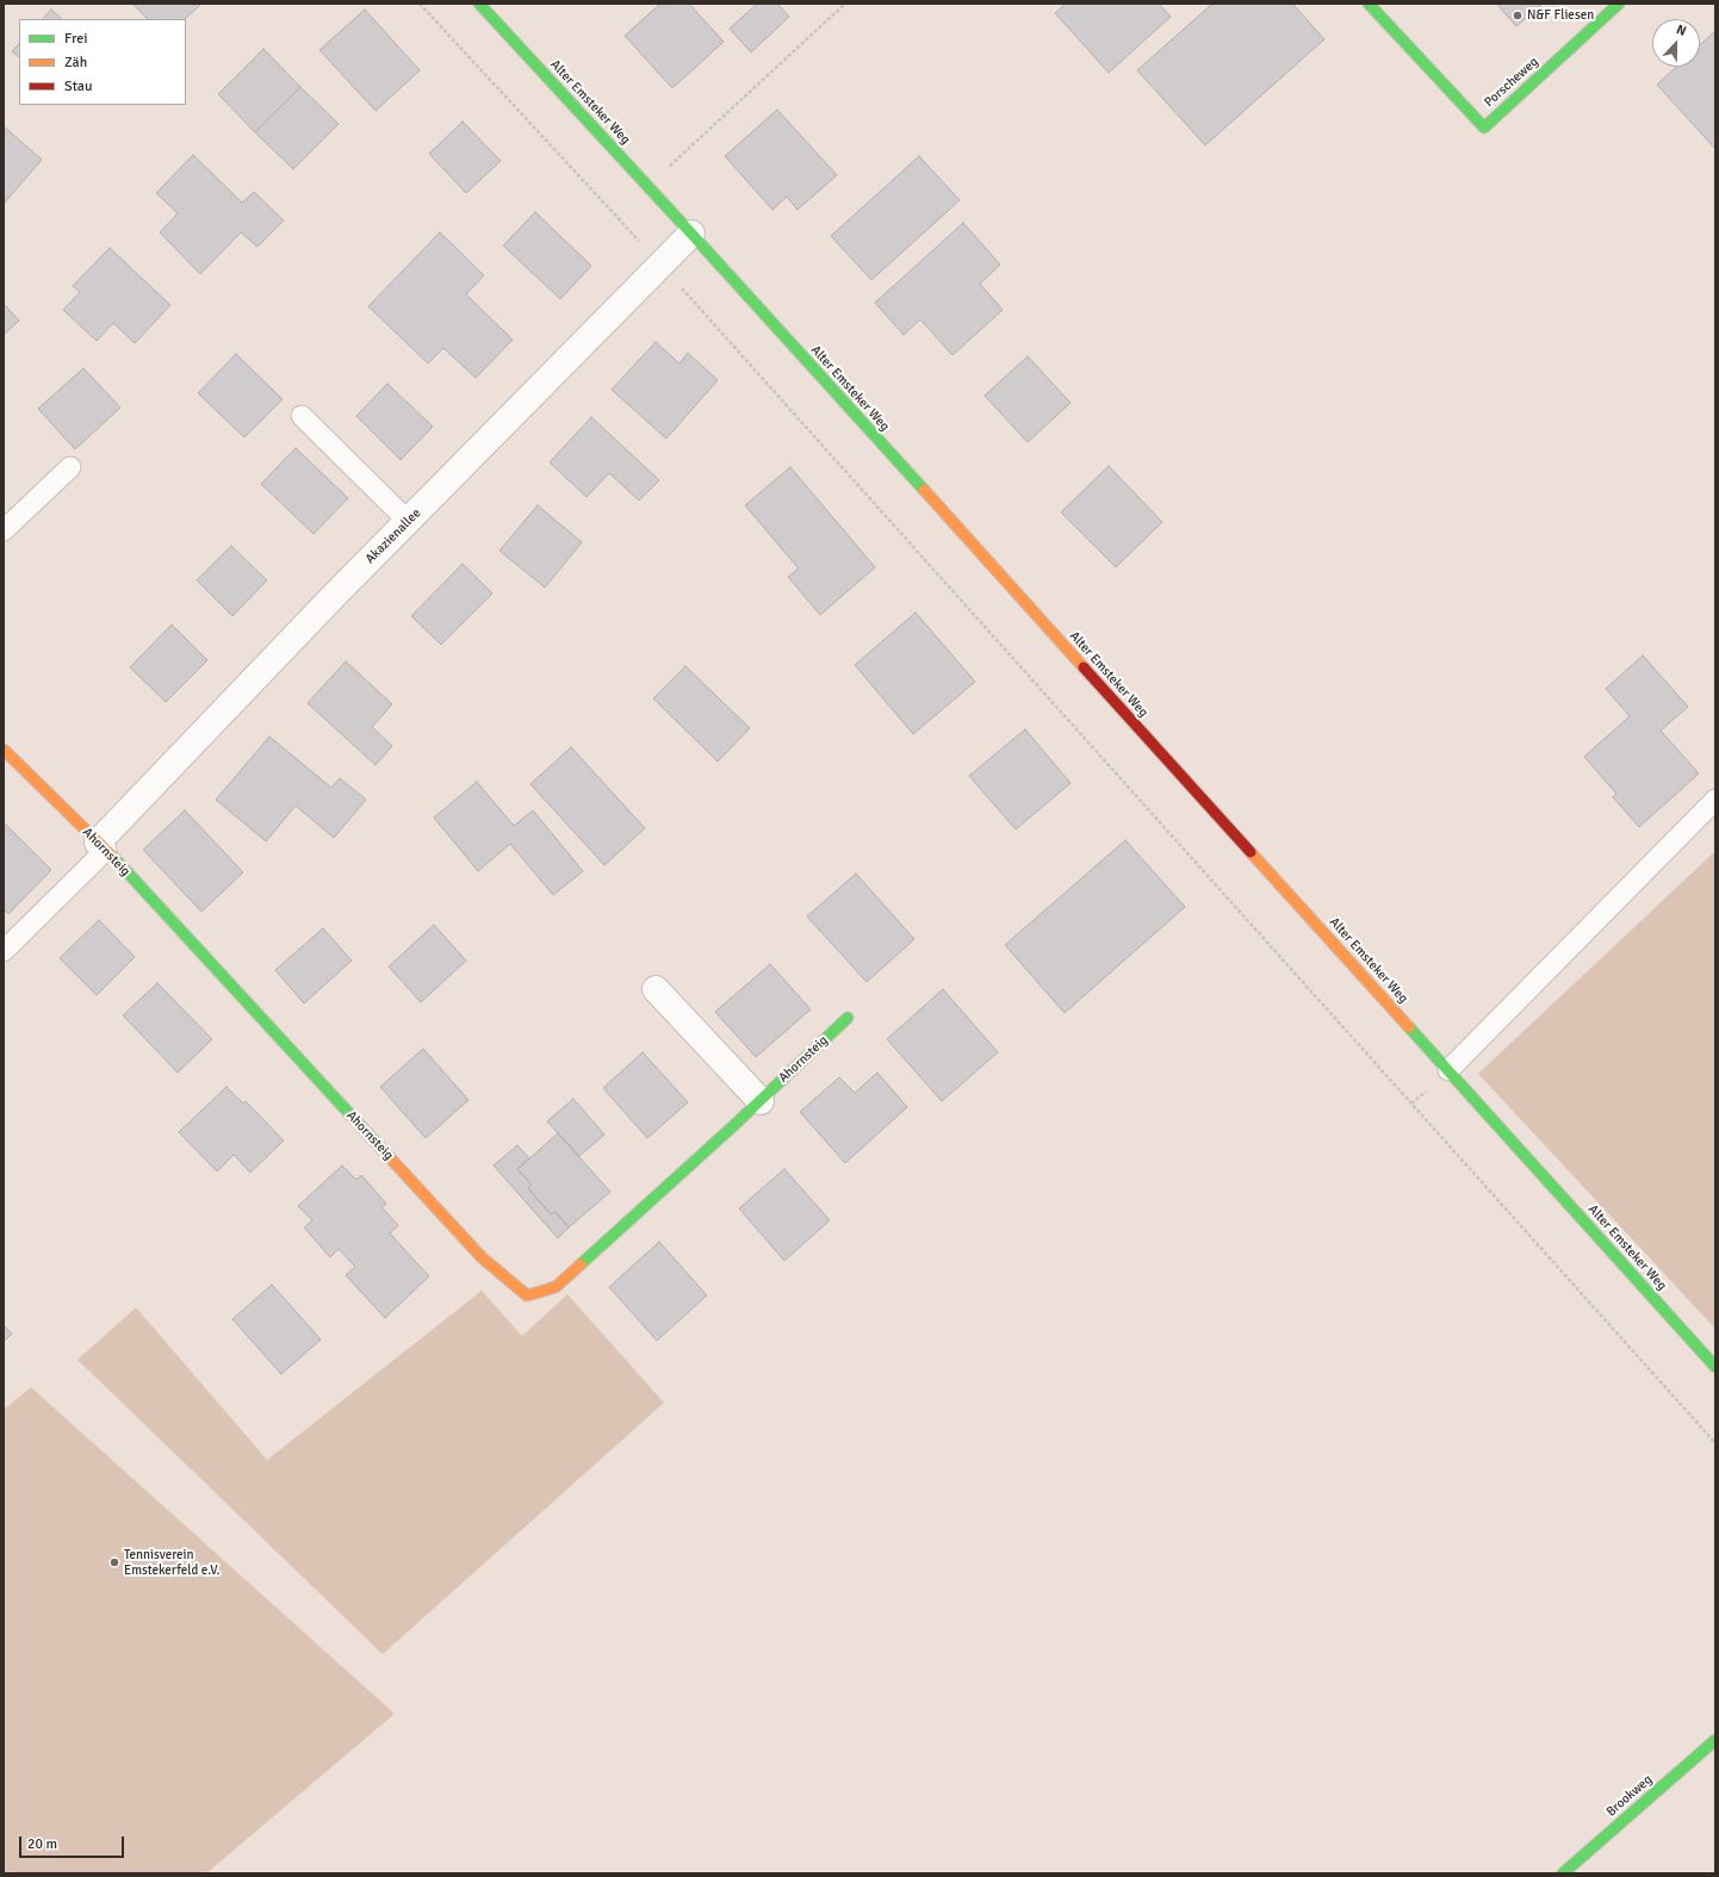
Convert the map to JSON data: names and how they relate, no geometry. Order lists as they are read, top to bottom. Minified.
{"streets":{"street":["Porscheweg","Alter Emsteker Weg","Akazienallee","Ahornsteig","Brookweg"]},"crossings":[["Alter Emsteker Weg","Akazienallee"],["Akazienallee","Ahornsteig"]],"places":["N&F Fliesen","Tennisverein Emstekerfeld e.V."],"legend":["Frei","Zäh","Stau"],"scale_bar":"20 m","north":"top"}
